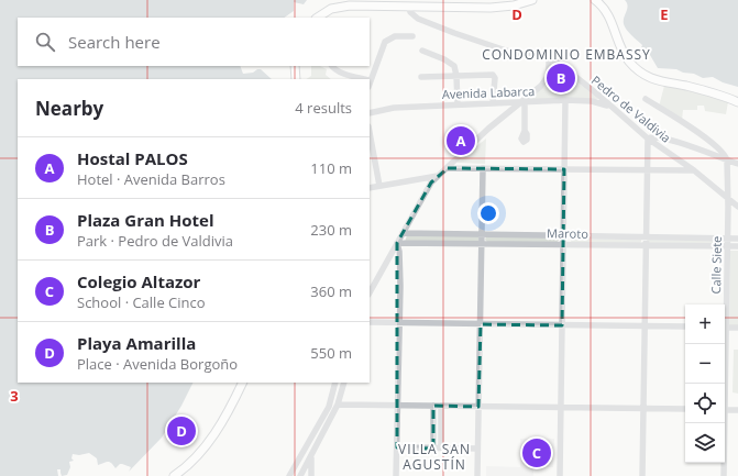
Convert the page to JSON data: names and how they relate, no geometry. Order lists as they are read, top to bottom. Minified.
{"streets":{"street":["Avenida Labarca","Pedro de Valdivia","Maroto","Calle Siete"]},"crossings":[["Avenida Labarca","Pedro de Valdivia"],["Pedro de Valdivia","Calle Siete"],["Maroto","Calle Siete"]],"districts":["CONDOMINIO EMBASSY","VILLA SAN AGUSTÍN"],"page":{"search":"Search here","pins":["B","A","D","C"],"heading":["Nearby","4 results"],"list":[{"mark":"A","name":"Hostal PALOS","note":"Hotel · Avenida Barros","value":"110 m"},{"mark":"B","name":"Plaza Gran Hotel","note":"Park · Pedro de Valdivia","value":"230 m"},{"mark":"C","name":"Colegio Altazor","note":"School · Calle Cinco","value":"360 m"},{"mark":"D","name":"Playa Amarilla","note":"Place · Avenida Borgoño","value":"550 m"}],"map_buttons":["+","−"]},"grid":{"columns":["D","E"],"rows":["3"]}}
